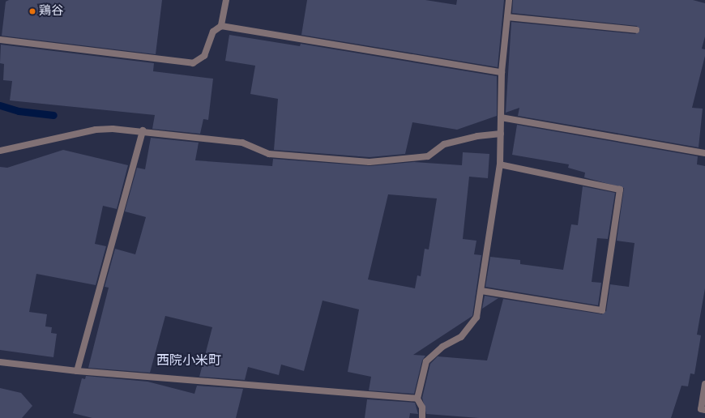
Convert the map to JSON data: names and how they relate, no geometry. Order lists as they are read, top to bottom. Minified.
{"districts":["西院小米町"],"places":["鶏谷"]}
